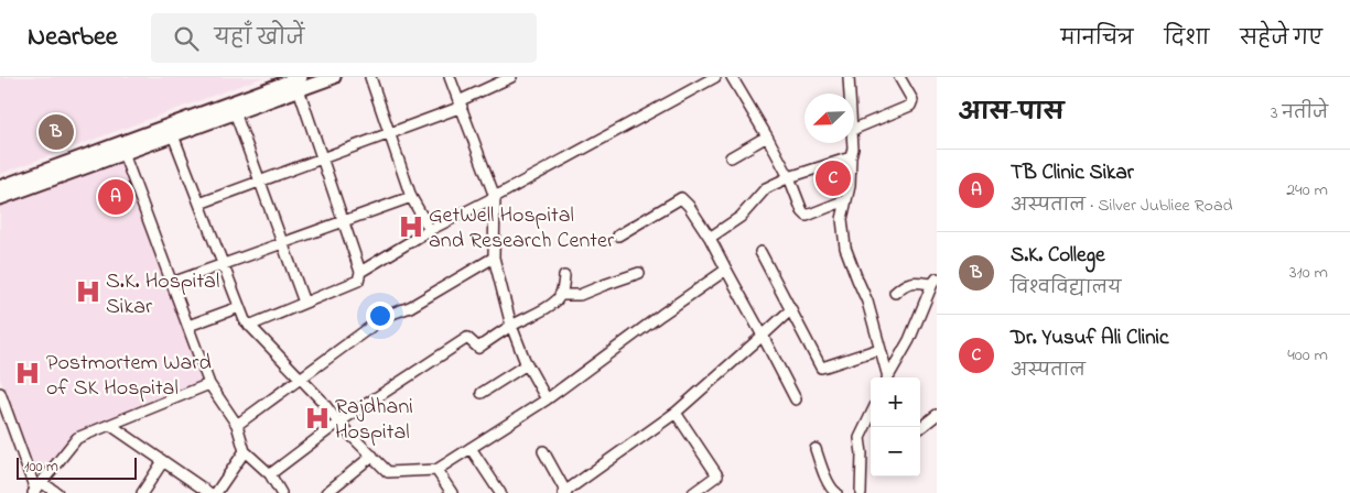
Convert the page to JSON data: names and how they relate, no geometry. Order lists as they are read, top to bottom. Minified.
{"places":{"hospital":["GetWell Hospital and Research Center","S.K. Hospital Sikar","Postmortem Ward of SK Hospital","Rajdhani Hospital"]},"scale_bar":"100 m","north":"bottom left","page":{"header":"Nearbee","search":"यहाँ खोजें","nav":["मानचित्र","दिशा","सहेजे गए"],"heading":["आस-पास","3 नतीजे"],"pins":["B","C","A"],"list":[{"mark":"A","name":"TB Clinic Sikar","note":"अस्पताल · Silver Jubliee Road","value":"240 m"},{"mark":"B","name":"S.K. College","note":"विश्वविद्यालय","value":"310 m"},{"mark":"C","name":"Dr. Yusuf Ali Clinic","note":"अस्पताल","value":"400 m"}],"map_buttons":["+","−"],"scale":"100 m"}}
